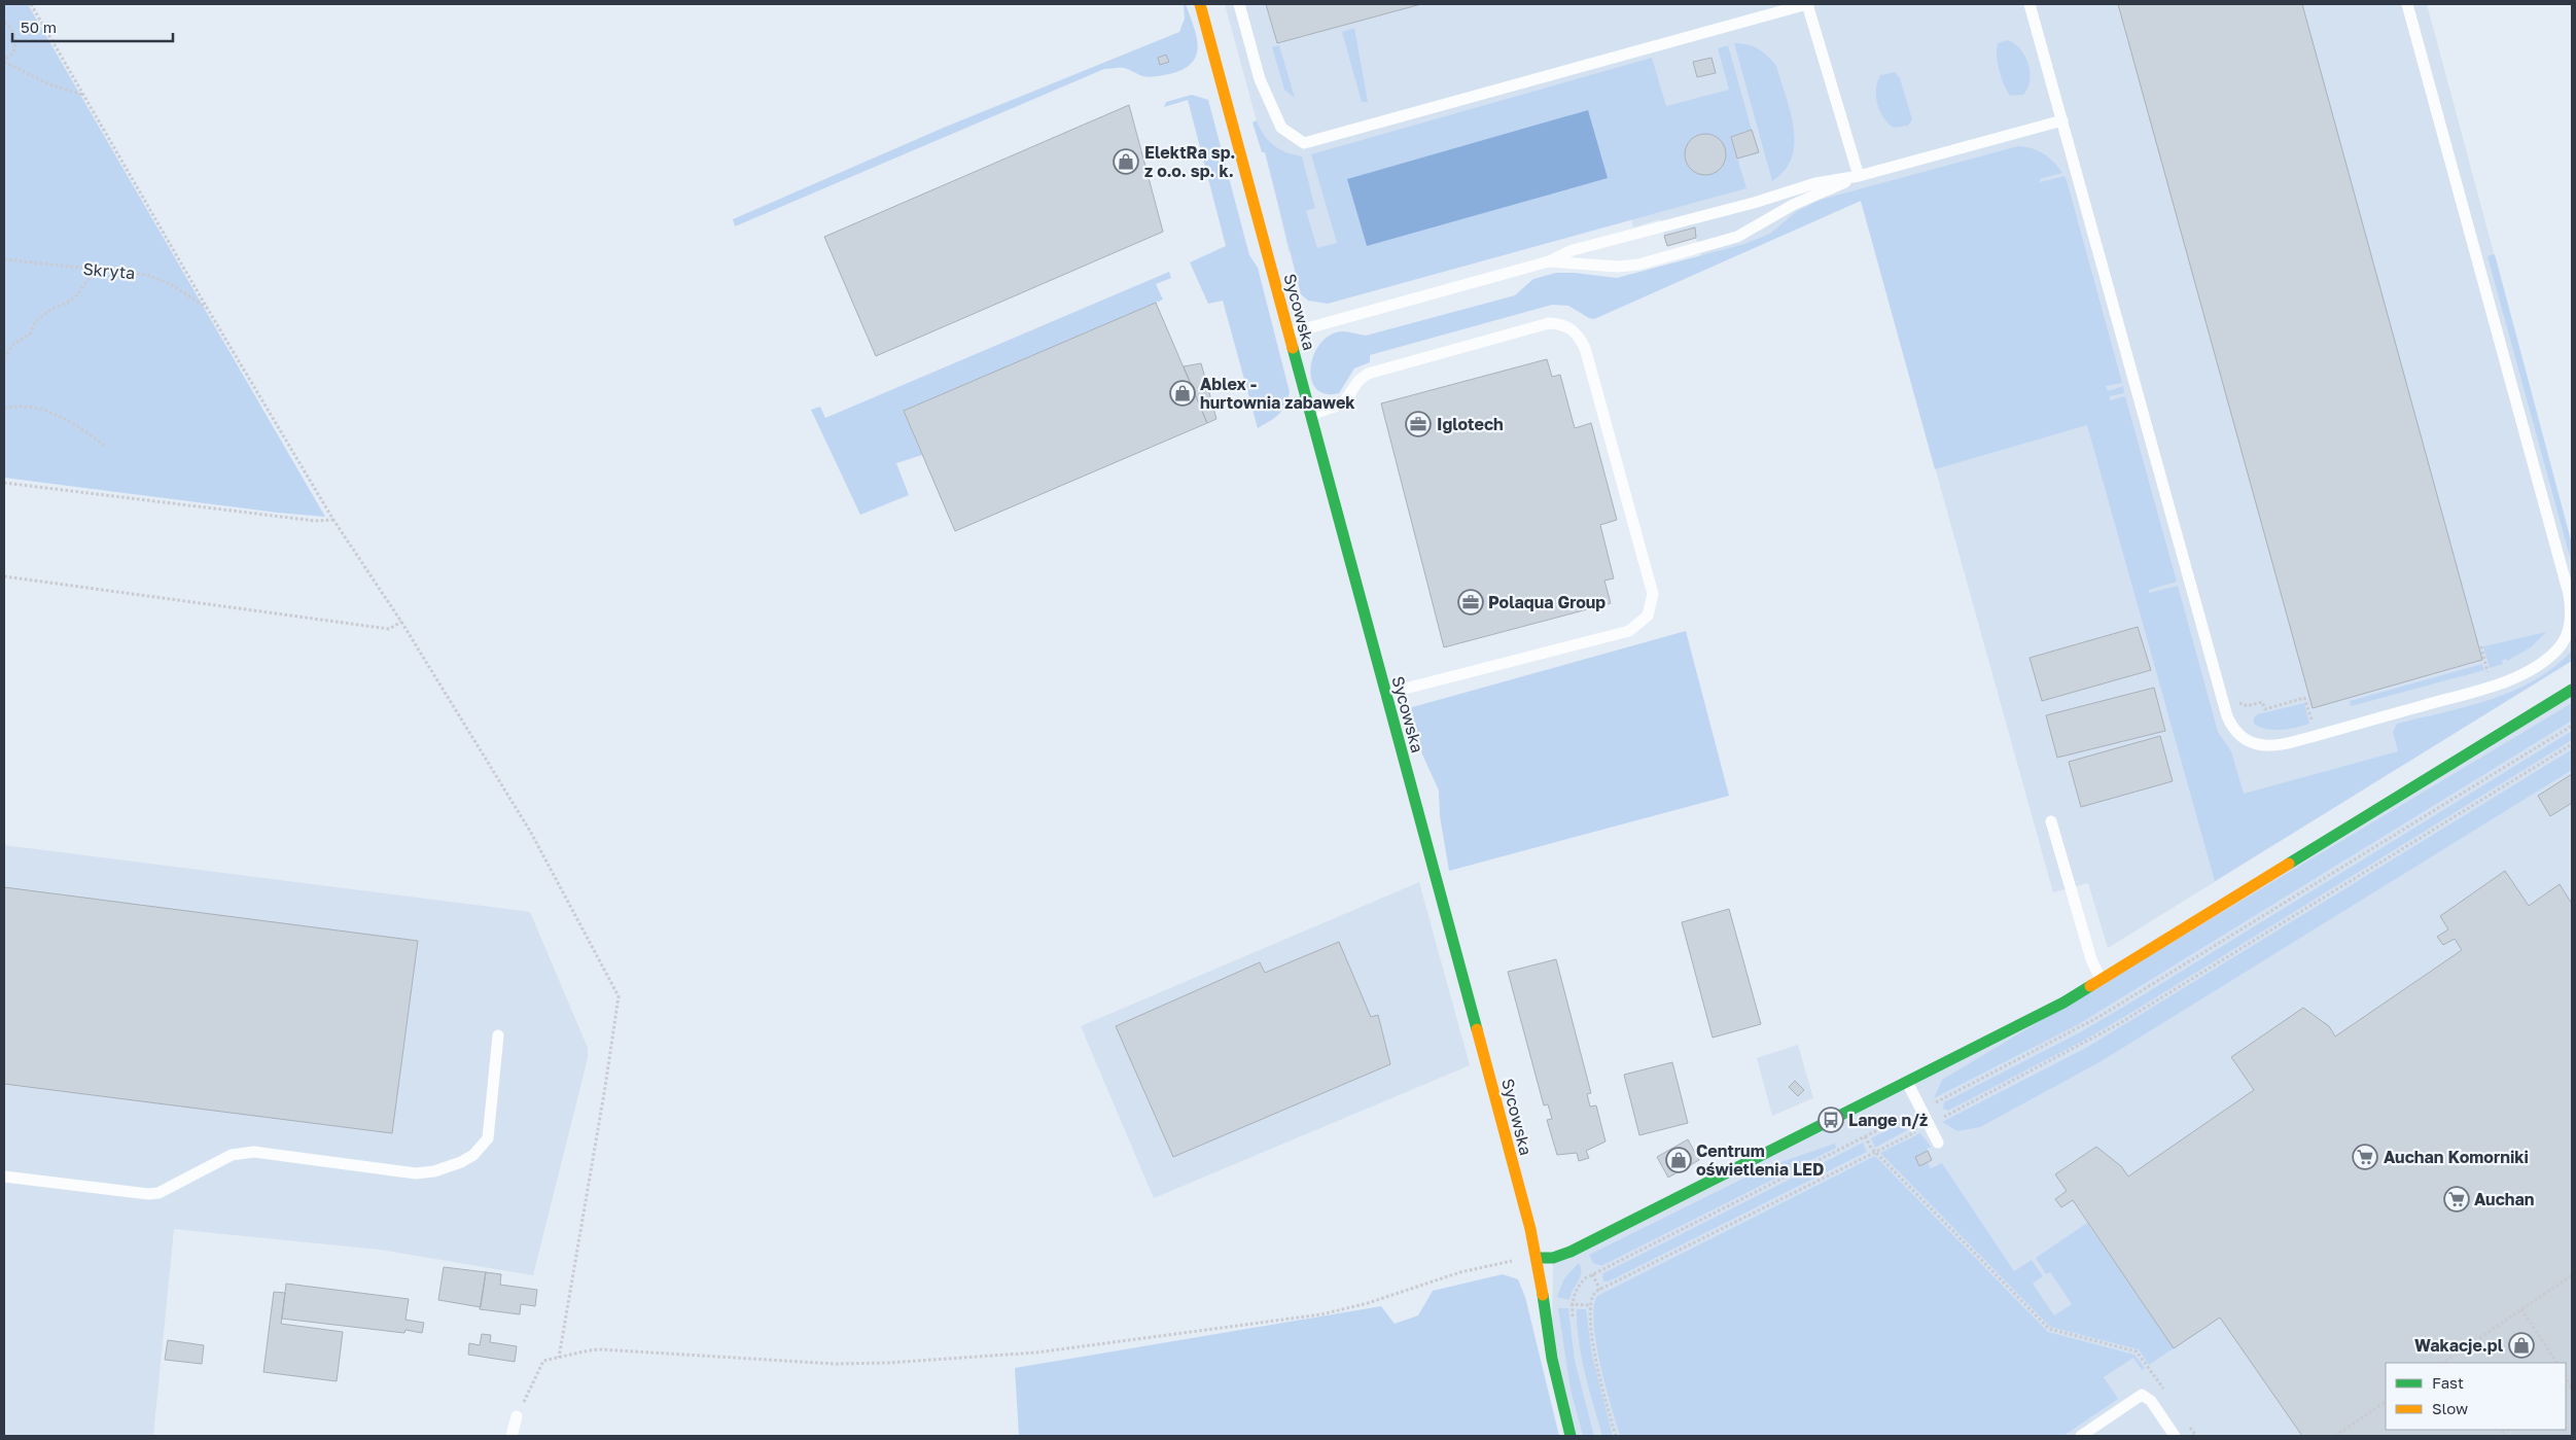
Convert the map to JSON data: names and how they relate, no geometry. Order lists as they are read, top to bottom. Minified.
{"streets":{"street":["Sycowska"],"path":["Skryta"]},"places":{"shop":["ElektRa sp. z o.o. sp. k.","Ablex - hurtownia zabawek","Centrum oświetlenia LED","Wakacje.pl"],"office":["Iglotech","Polaqua Group"],"bus stop":["Lange n/ż"],"supermarket":["Auchan Komorniki","Auchan"]},"legend":["Fast","Slow"],"scale_bar":"50 m"}
